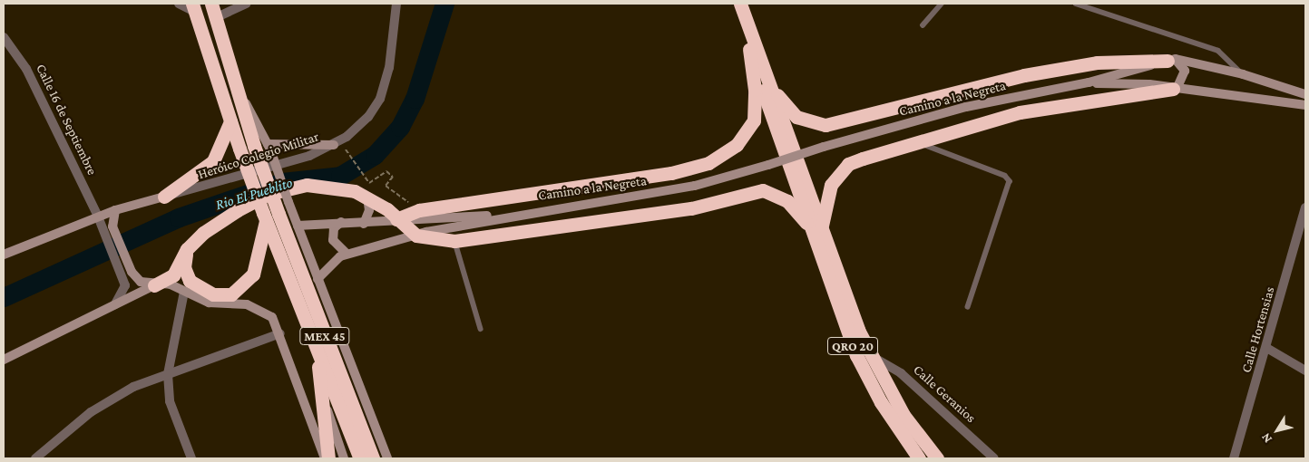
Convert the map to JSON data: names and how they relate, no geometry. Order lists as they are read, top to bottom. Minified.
{"streets":{"highway":["MEX 45","QRO 20"],"street":["Camino a la Negreta","Calle 16 de Septiembre","Heróico Colegio Militar","Calle Hortensias","Calle Geranios"]},"crossings":[["QRO 20","Calle Geranios"]],"water":["Rio El Pueblito"],"north":"bottom left"}
